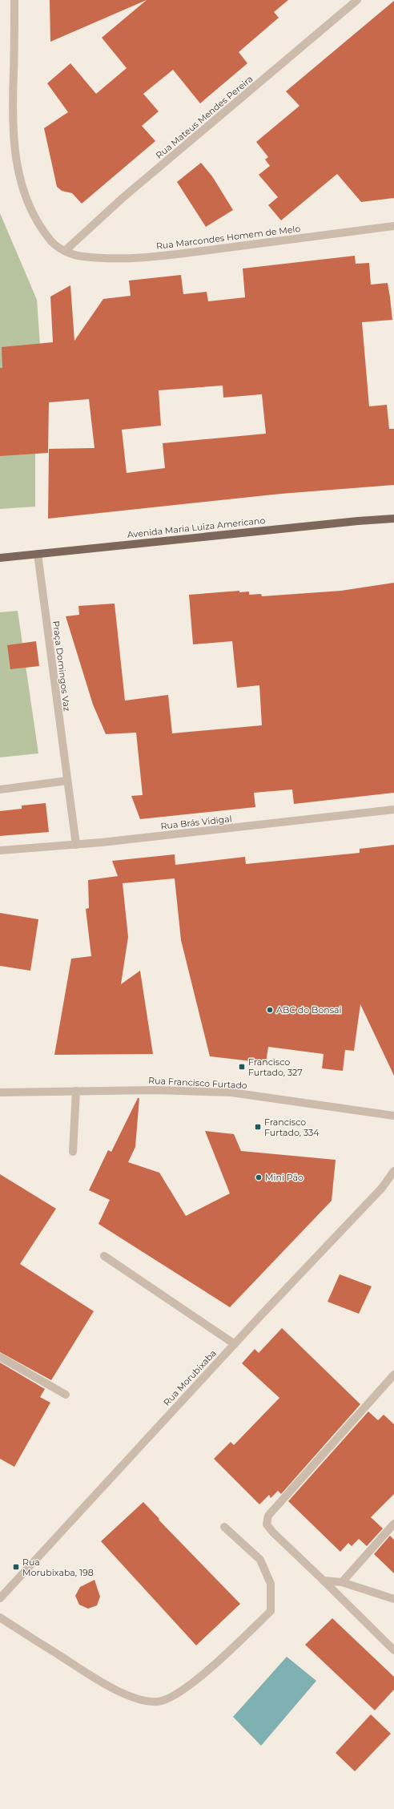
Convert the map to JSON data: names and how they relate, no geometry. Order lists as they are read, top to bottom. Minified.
{"streets":{"main road":["Avenida Maria Luiza Americano"],"street":["Rua Mateus Mendes Pereira","Rua Marcondes Homem de Melo","Praça Domingos Vaz","Rua Brás Vidigal","Rua Francisco Furtado","Rua Morubixaba"]},"crossings":[["Rua Mateus Mendes Pereira","Rua Marcondes Homem de Melo"],["Avenida Maria Luiza Americano","Praça Domingos Vaz"],["Praça Domingos Vaz","Rua Brás Vidigal"]],"places":{"other":["ABC do Bonsai","Mini Pão"],"transit":["Francisco Furtado, 327","Francisco Furtado, 334","Rua Morubixaba, 198"]}}
